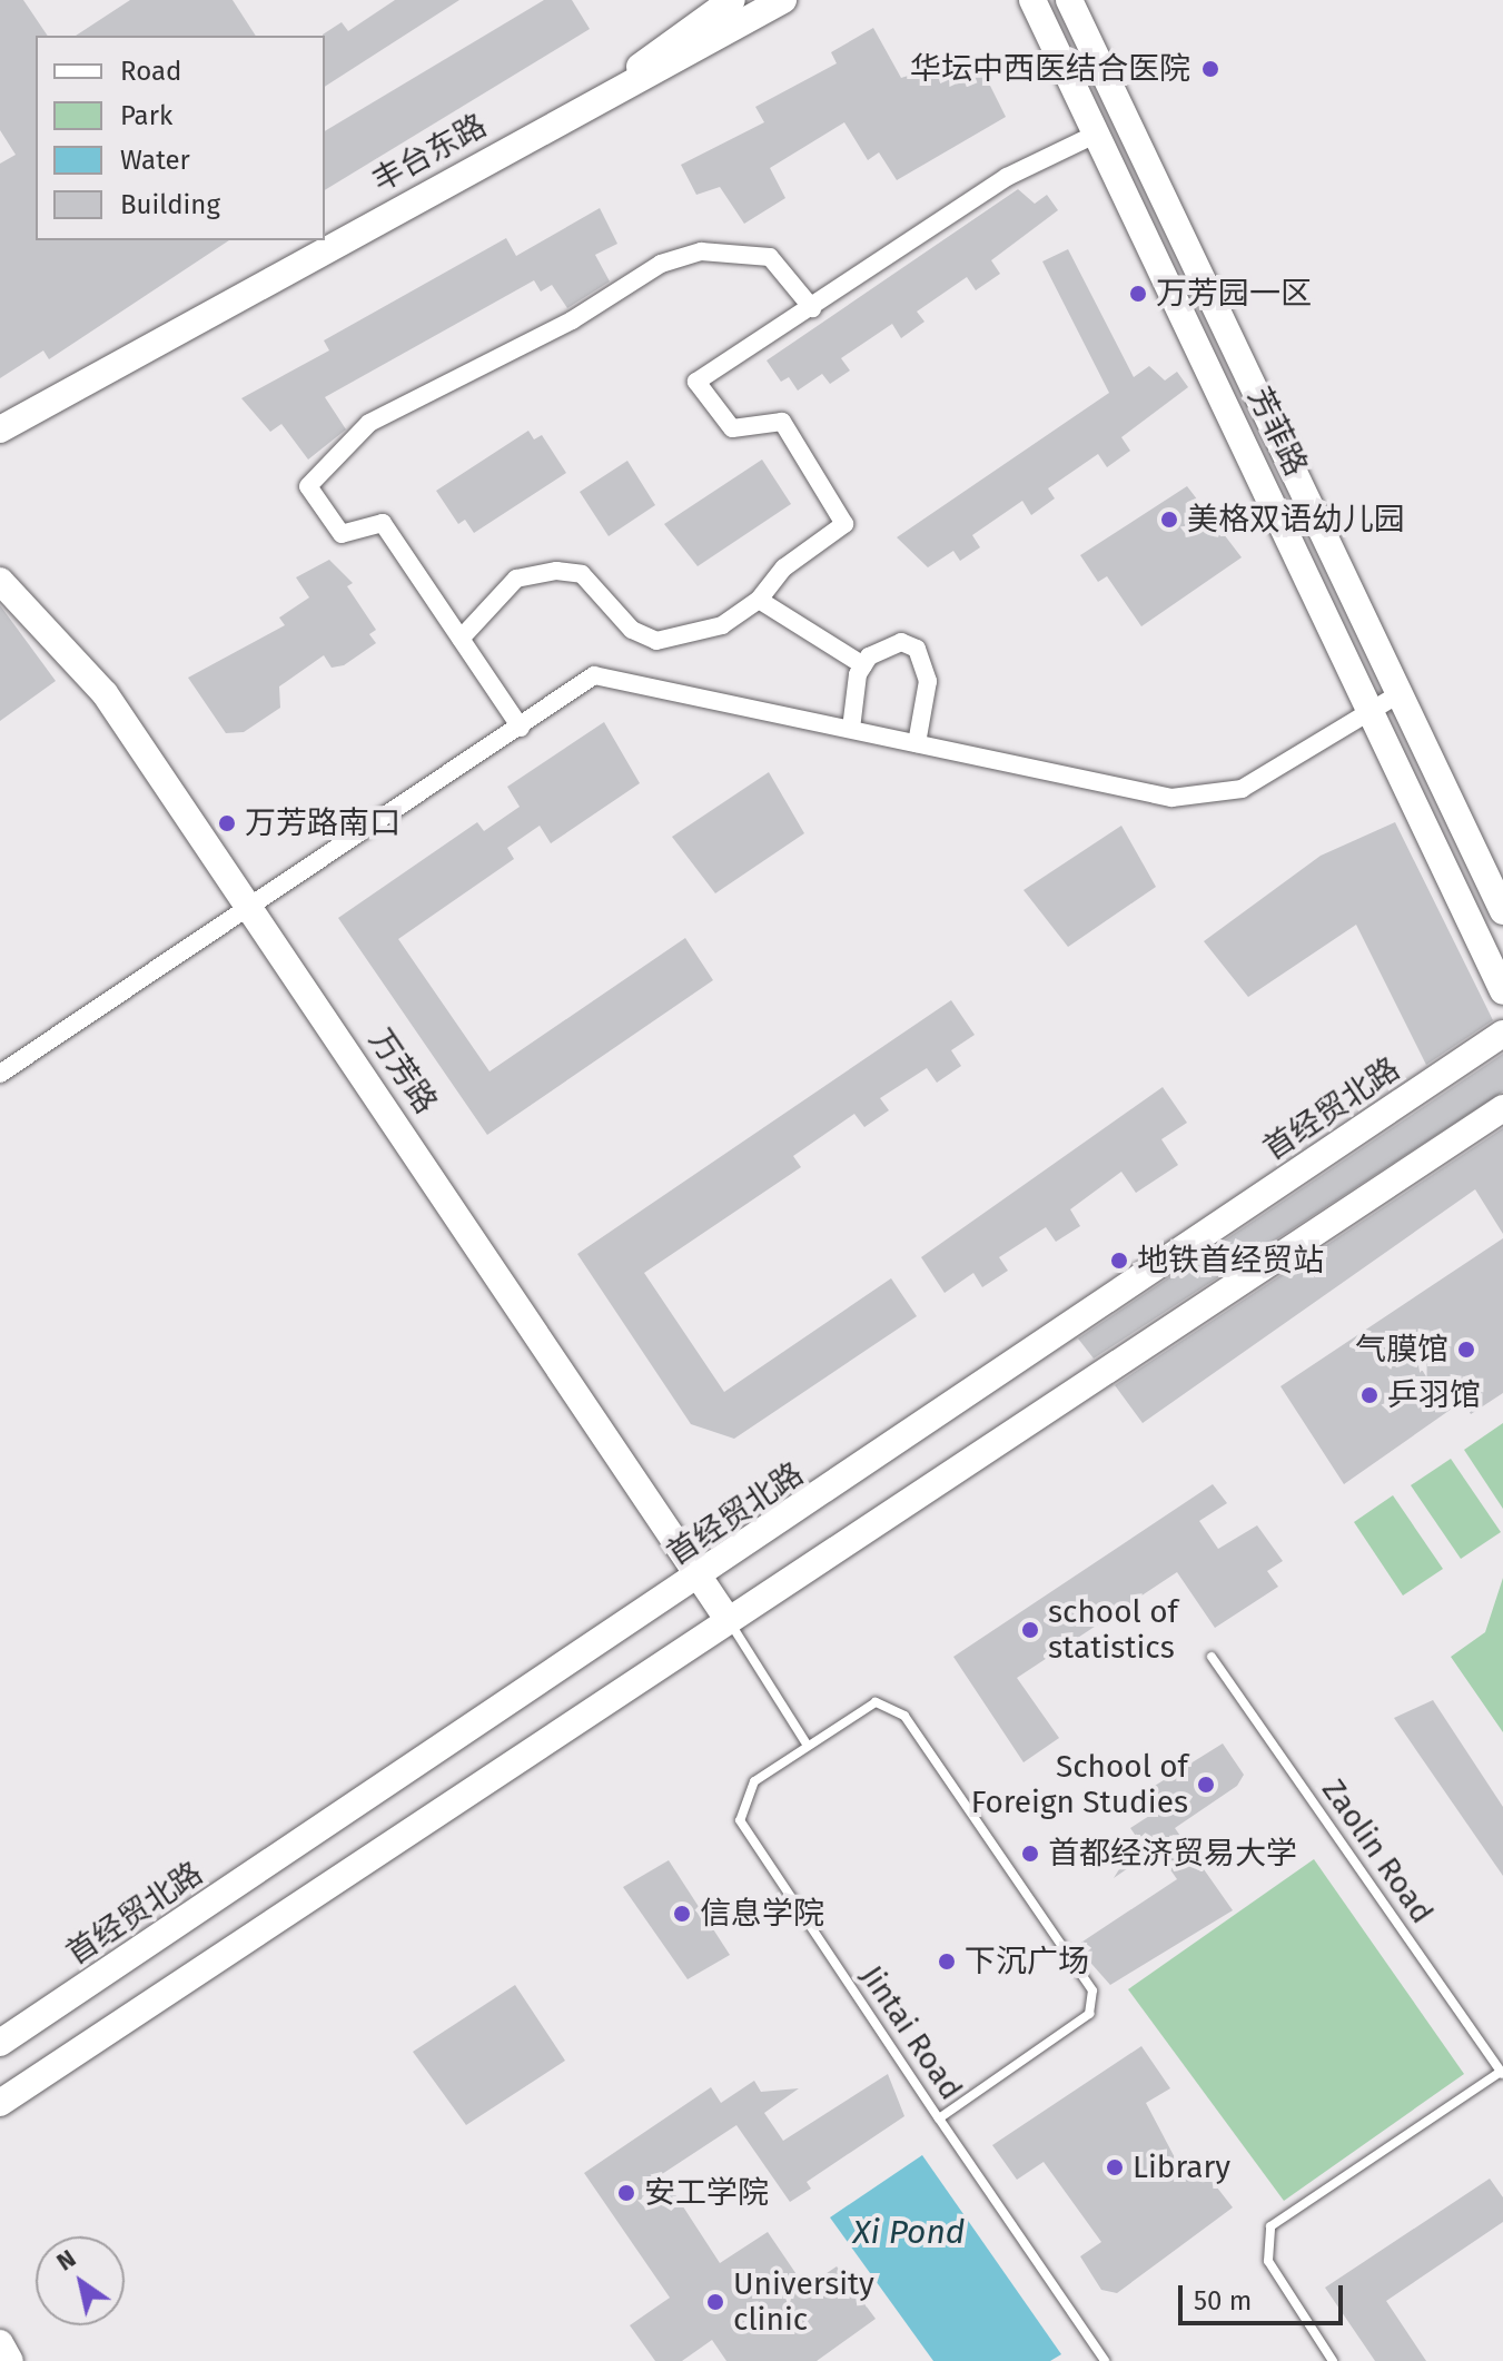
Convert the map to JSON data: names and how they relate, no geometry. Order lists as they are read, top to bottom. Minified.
{"streets":{"street":["丰台东路","芳菲路","万芳路","首经贸北路"],"lane":["Zaolin Road","Jintai Road"]},"crossings":[["万芳路","首经贸北路"]],"water":["Xi Pond"],"places":["华坛中西医结合医院","万芳园一区","美格双语幼儿园","万芳路南口","地铁首经贸站","气膜馆","乒羽馆","school of statistics","School of Foreign Studies","首都经济贸易大学","信息学院","下沉广场","Library","安工学院","University clinic"],"legend":["Road","Park","Water","Building"],"scale_bar":"50 m","north":"top left"}
